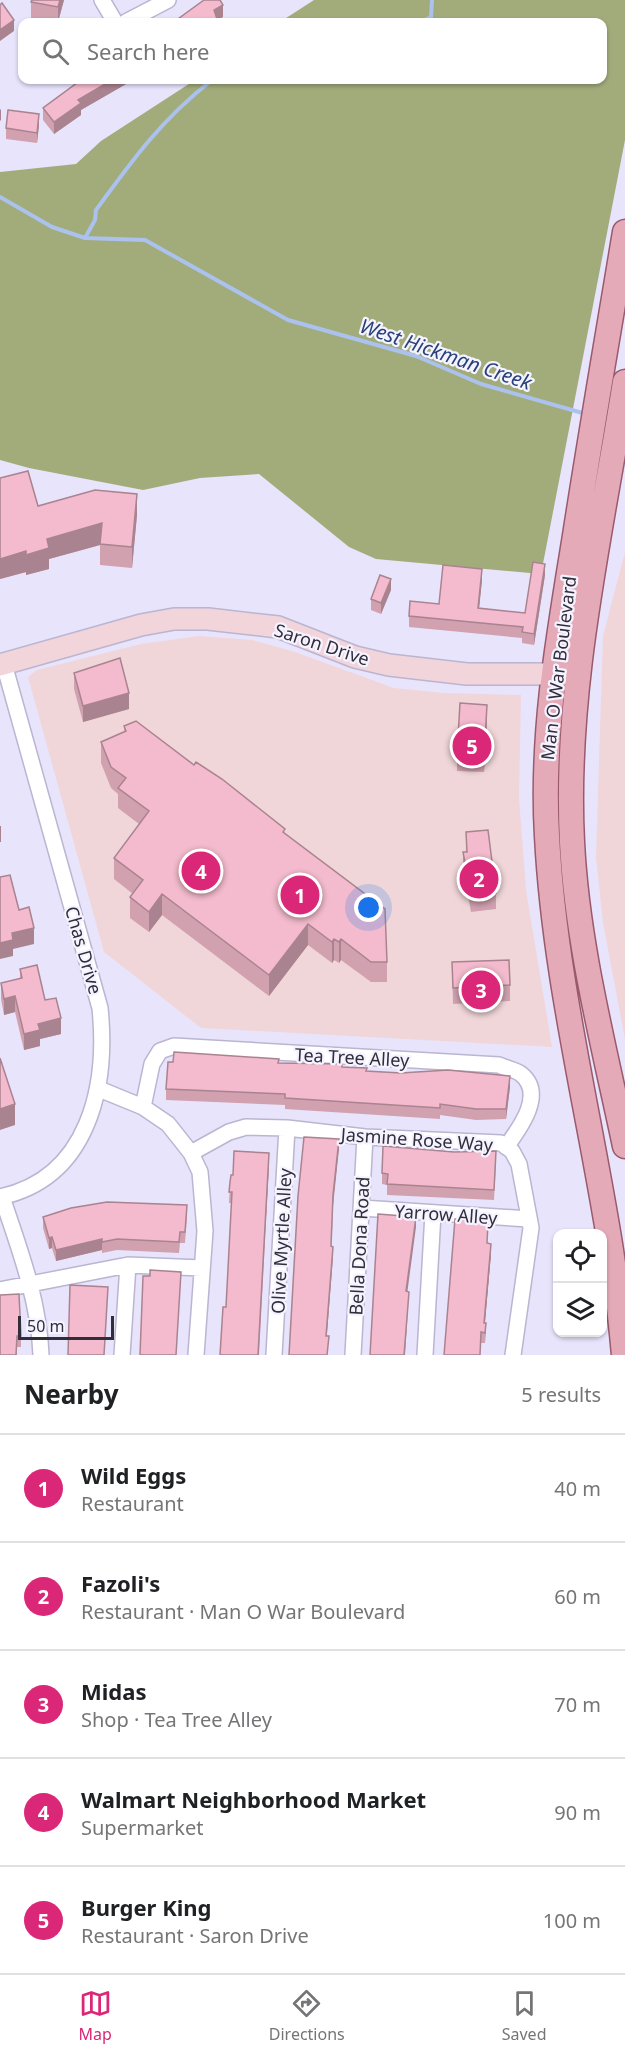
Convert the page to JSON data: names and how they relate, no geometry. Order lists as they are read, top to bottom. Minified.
{"streets":{"main road":["Man O War Boulevard"],"street":["Saron Drive","Chas Drive","Tea Tree Alley","Jasmine Rose Way","Yarrow Alley","Olive Myrtle Alley","Bella Dona Road"]},"crossings":[["Saron Drive","Man O War Boulevard"],["Saron Drive","Chas Drive"],["Tea Tree Alley","Jasmine Rose Way"],["Jasmine Rose Way","Yarrow Alley"],["Jasmine Rose Way","Olive Myrtle Alley"],["Jasmine Rose Way","Bella Dona Road"],["Yarrow Alley","Bella Dona Road"]],"water":["West Hickman Creek"],"scale_bar":"50 m","page":{"search":"Search here","pins":["5","4","2","1","3"],"scale":"50 m","heading":["Nearby","5 results"],"list":[{"mark":"1","name":"Wild Eggs","note":"Restaurant","value":"40 m"},{"mark":"2","name":"Fazoli's","note":"Restaurant · Man O War Boulevard","value":"60 m"},{"mark":"3","name":"Midas","note":"Shop · Tea Tree Alley","value":"70 m"},{"mark":"4","name":"Walmart Neighborhood Market","note":"Supermarket","value":"90 m"},{"mark":"5","name":"Burger King","note":"Restaurant · Saron Drive","value":"100 m"}],"nav":["Map","Directions","Saved"]}}
